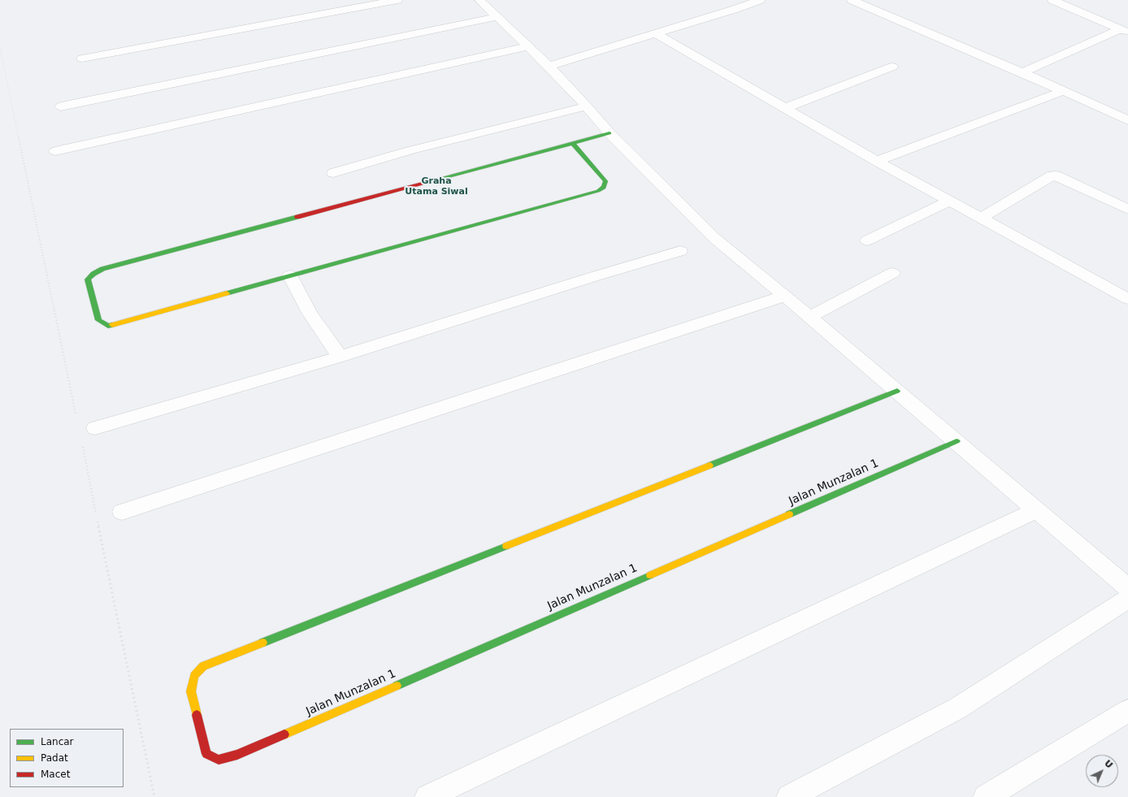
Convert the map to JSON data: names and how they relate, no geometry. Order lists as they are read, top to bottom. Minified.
{"streets":{"street":["Jalan Munzalan 1"]},"districts":["Graha Utama Siwal"],"legend":["Lancar","Padat","Macet"],"north":"top right"}
